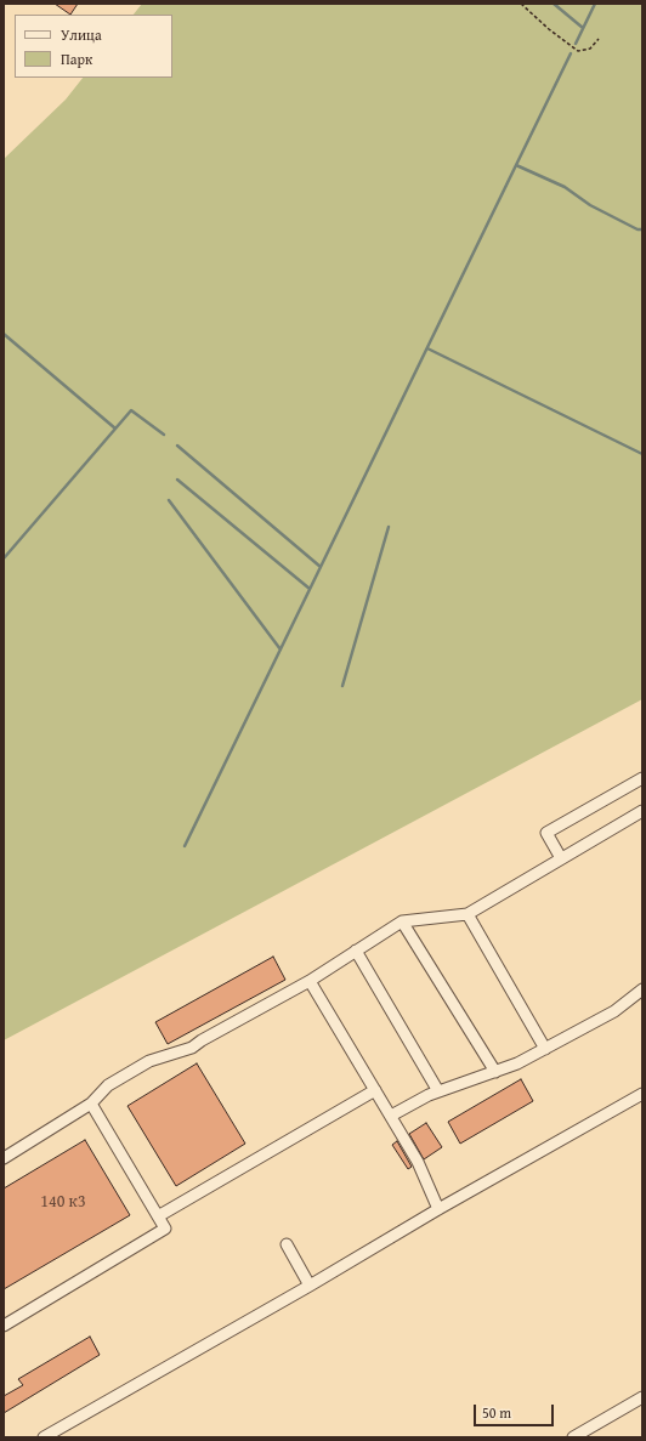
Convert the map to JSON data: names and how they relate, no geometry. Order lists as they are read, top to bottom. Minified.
{"house_numbers":["140 к3"],"legend":["Улица","Парк"],"scale_bar":"50 m"}
